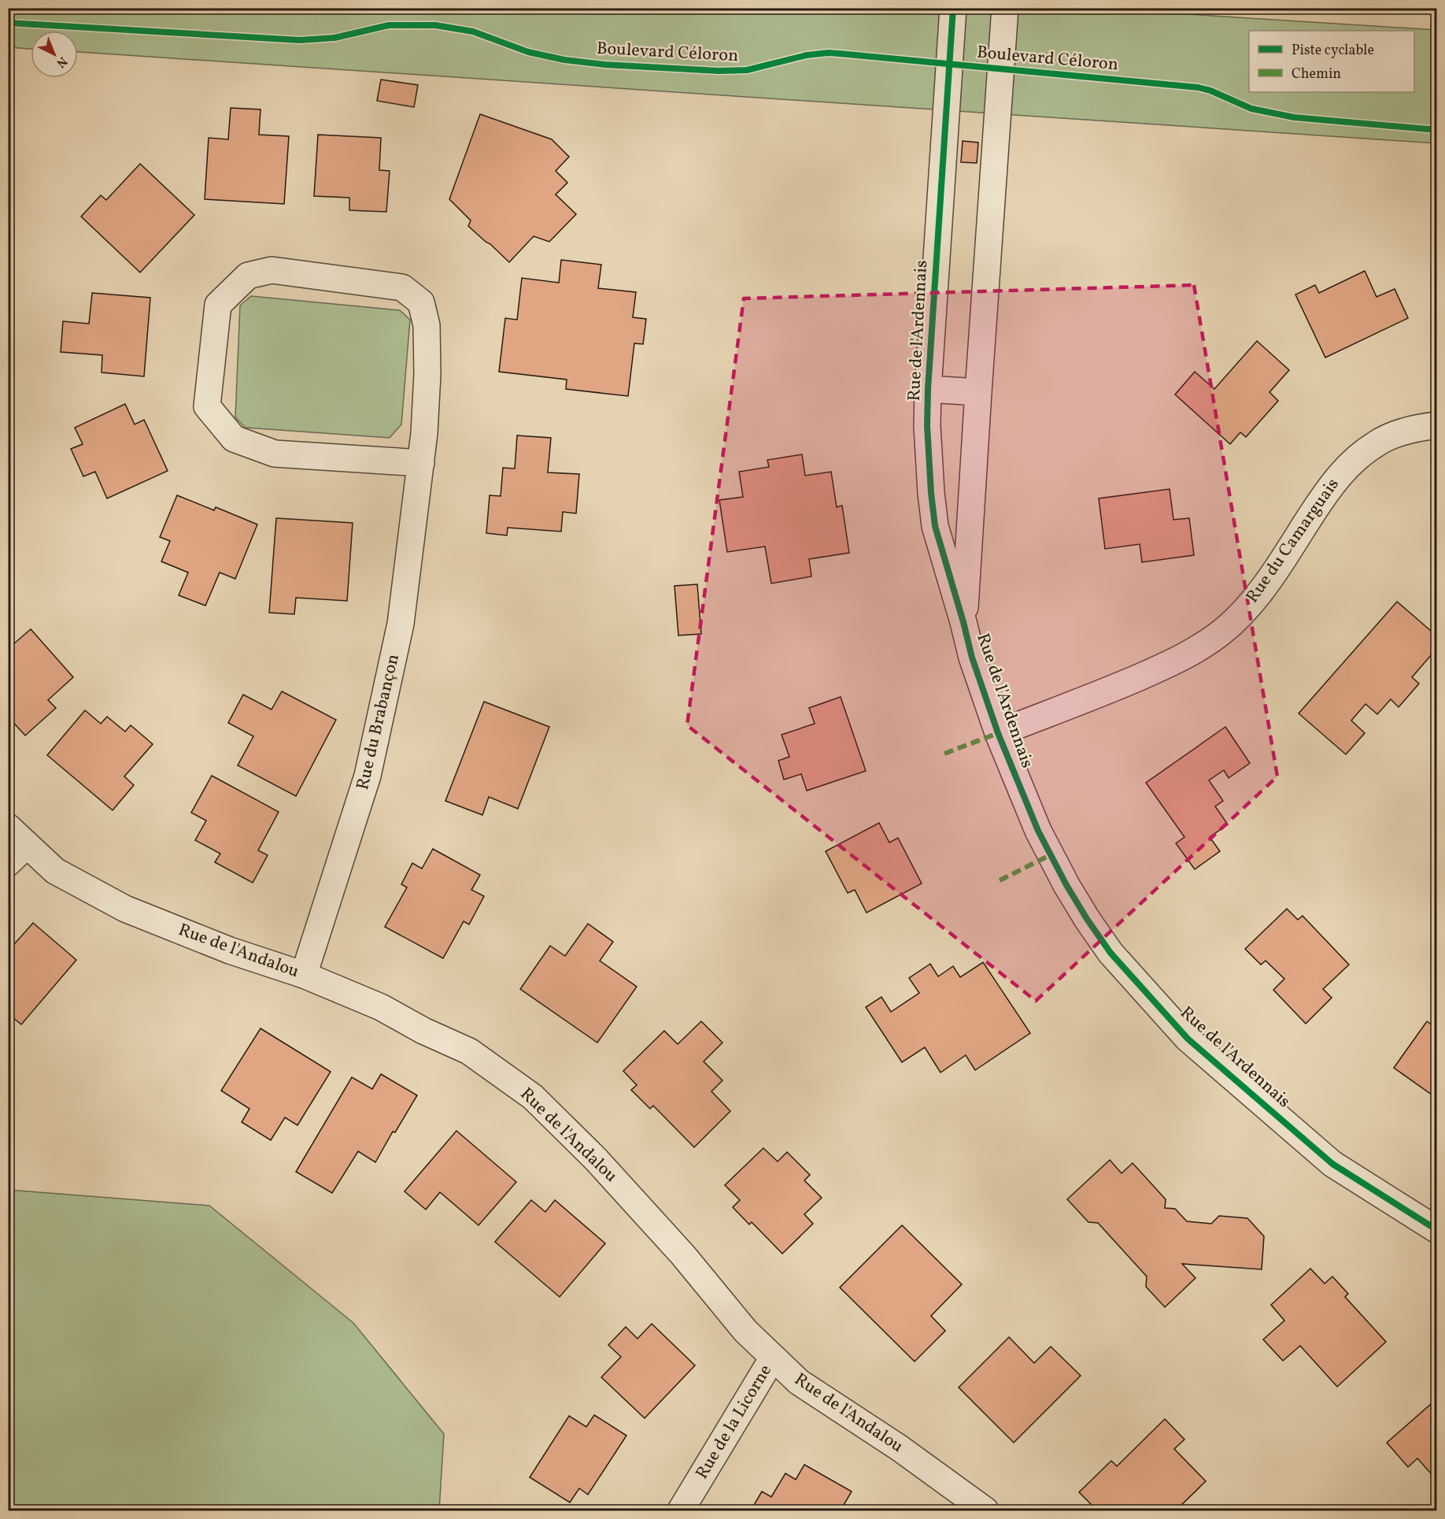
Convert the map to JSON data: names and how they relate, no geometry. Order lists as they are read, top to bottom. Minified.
{"streets":{"street":["Rue de l'Ardennais","Rue du Camarguais","Rue du Brabançon","Rue de l'Andalou","Rue de la Licorne"],"cycle path":["Boulevard Céloron"]},"crossings":[["Rue de l'Ardennais","Rue du Camarguais"],["Rue du Brabançon","Rue de l'Andalou"],["Rue de l'Andalou","Rue de la Licorne"]],"legend":["Piste cyclable","Chemin"],"north":"bottom right"}
